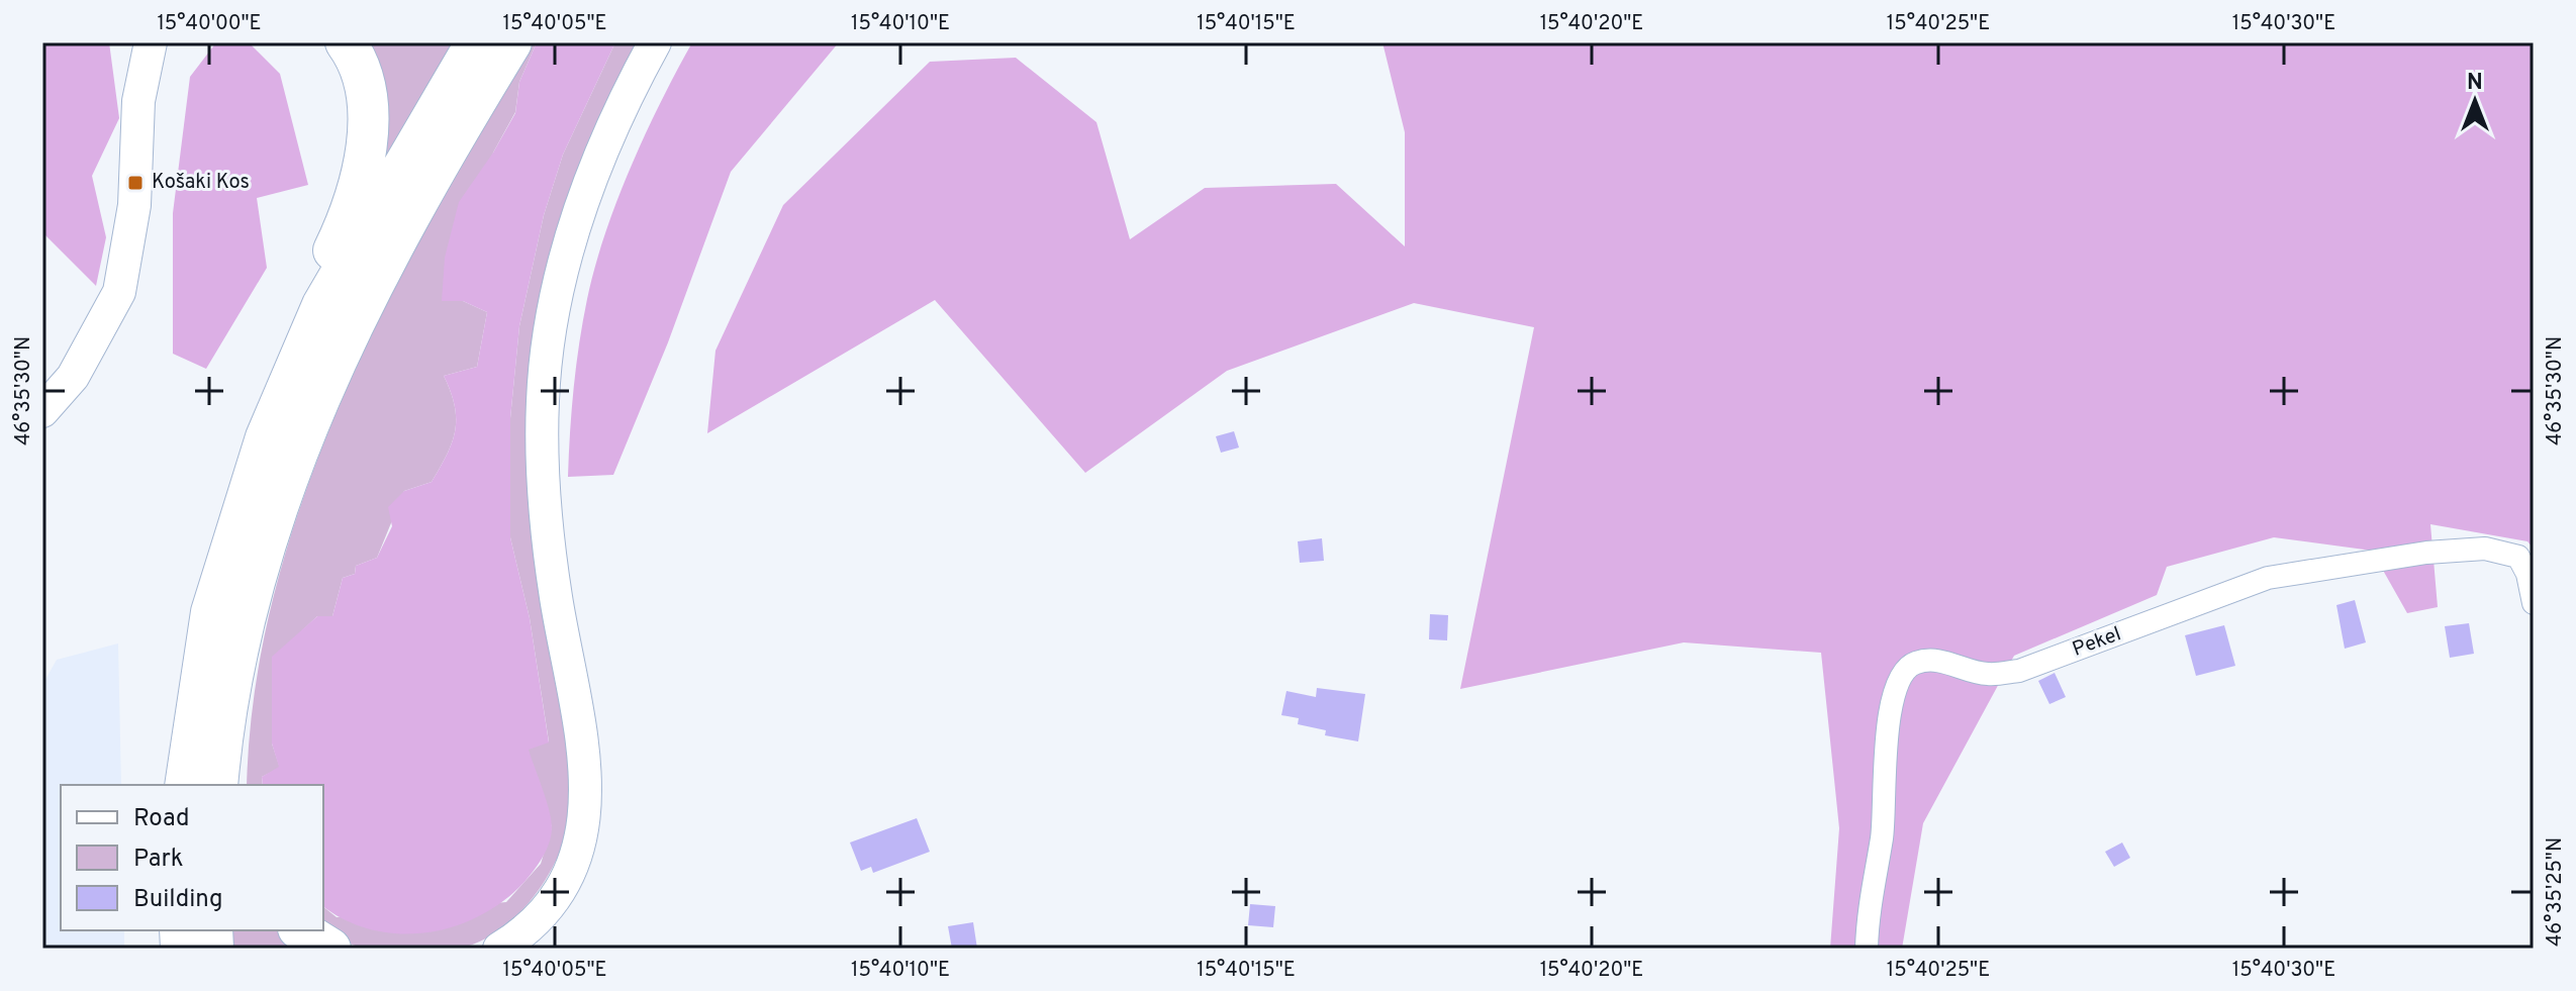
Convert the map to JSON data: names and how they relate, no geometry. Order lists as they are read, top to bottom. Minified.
{"streets":{"street":["Pekel"]},"places":{"transit":["Košaki Kos"]},"legend":["Road","Park","Building"],"north":"top","coordinates":["15°40'00\"E","15°40'05\"E","15°40'10\"E","15°40'15\"E","15°40'20\"E","15°40'25\"E","15°40'30\"E","46°35'30\"N","46°35'25\"N"]}
